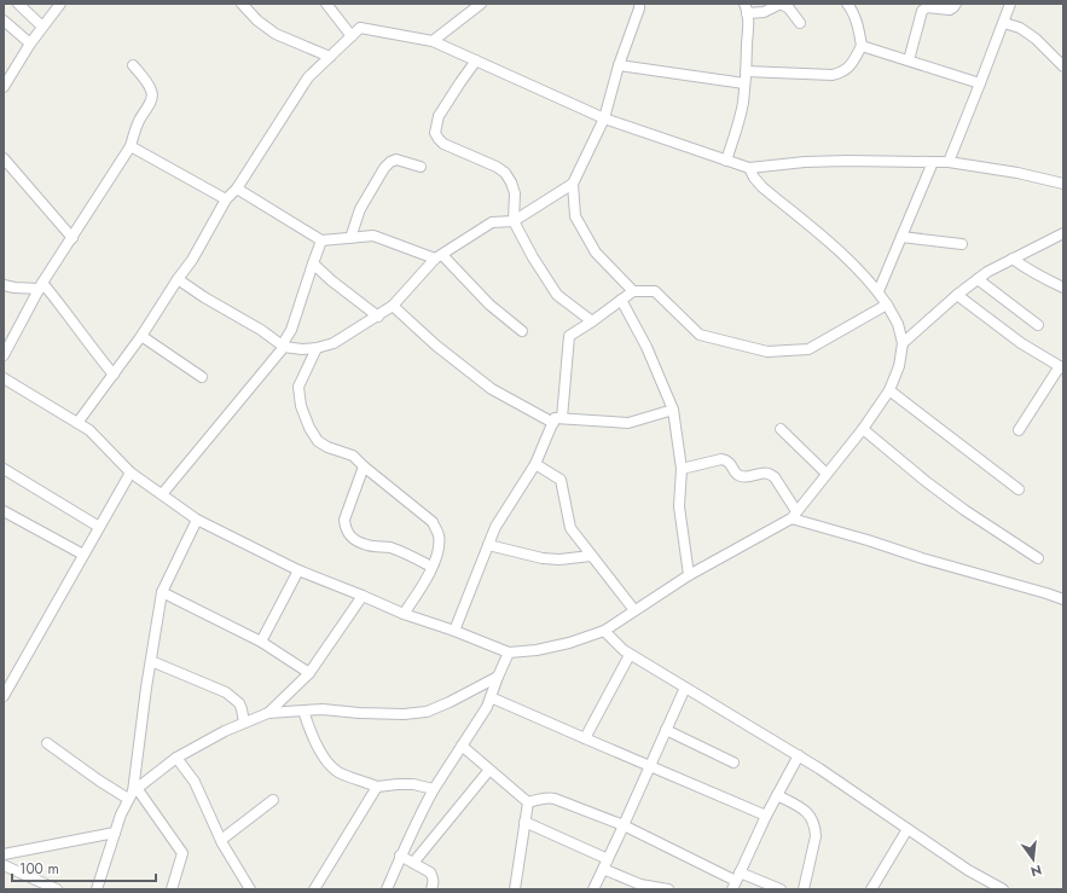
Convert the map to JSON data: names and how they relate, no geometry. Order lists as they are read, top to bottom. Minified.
{"scale_bar":"100 m","north":"bottom"}
